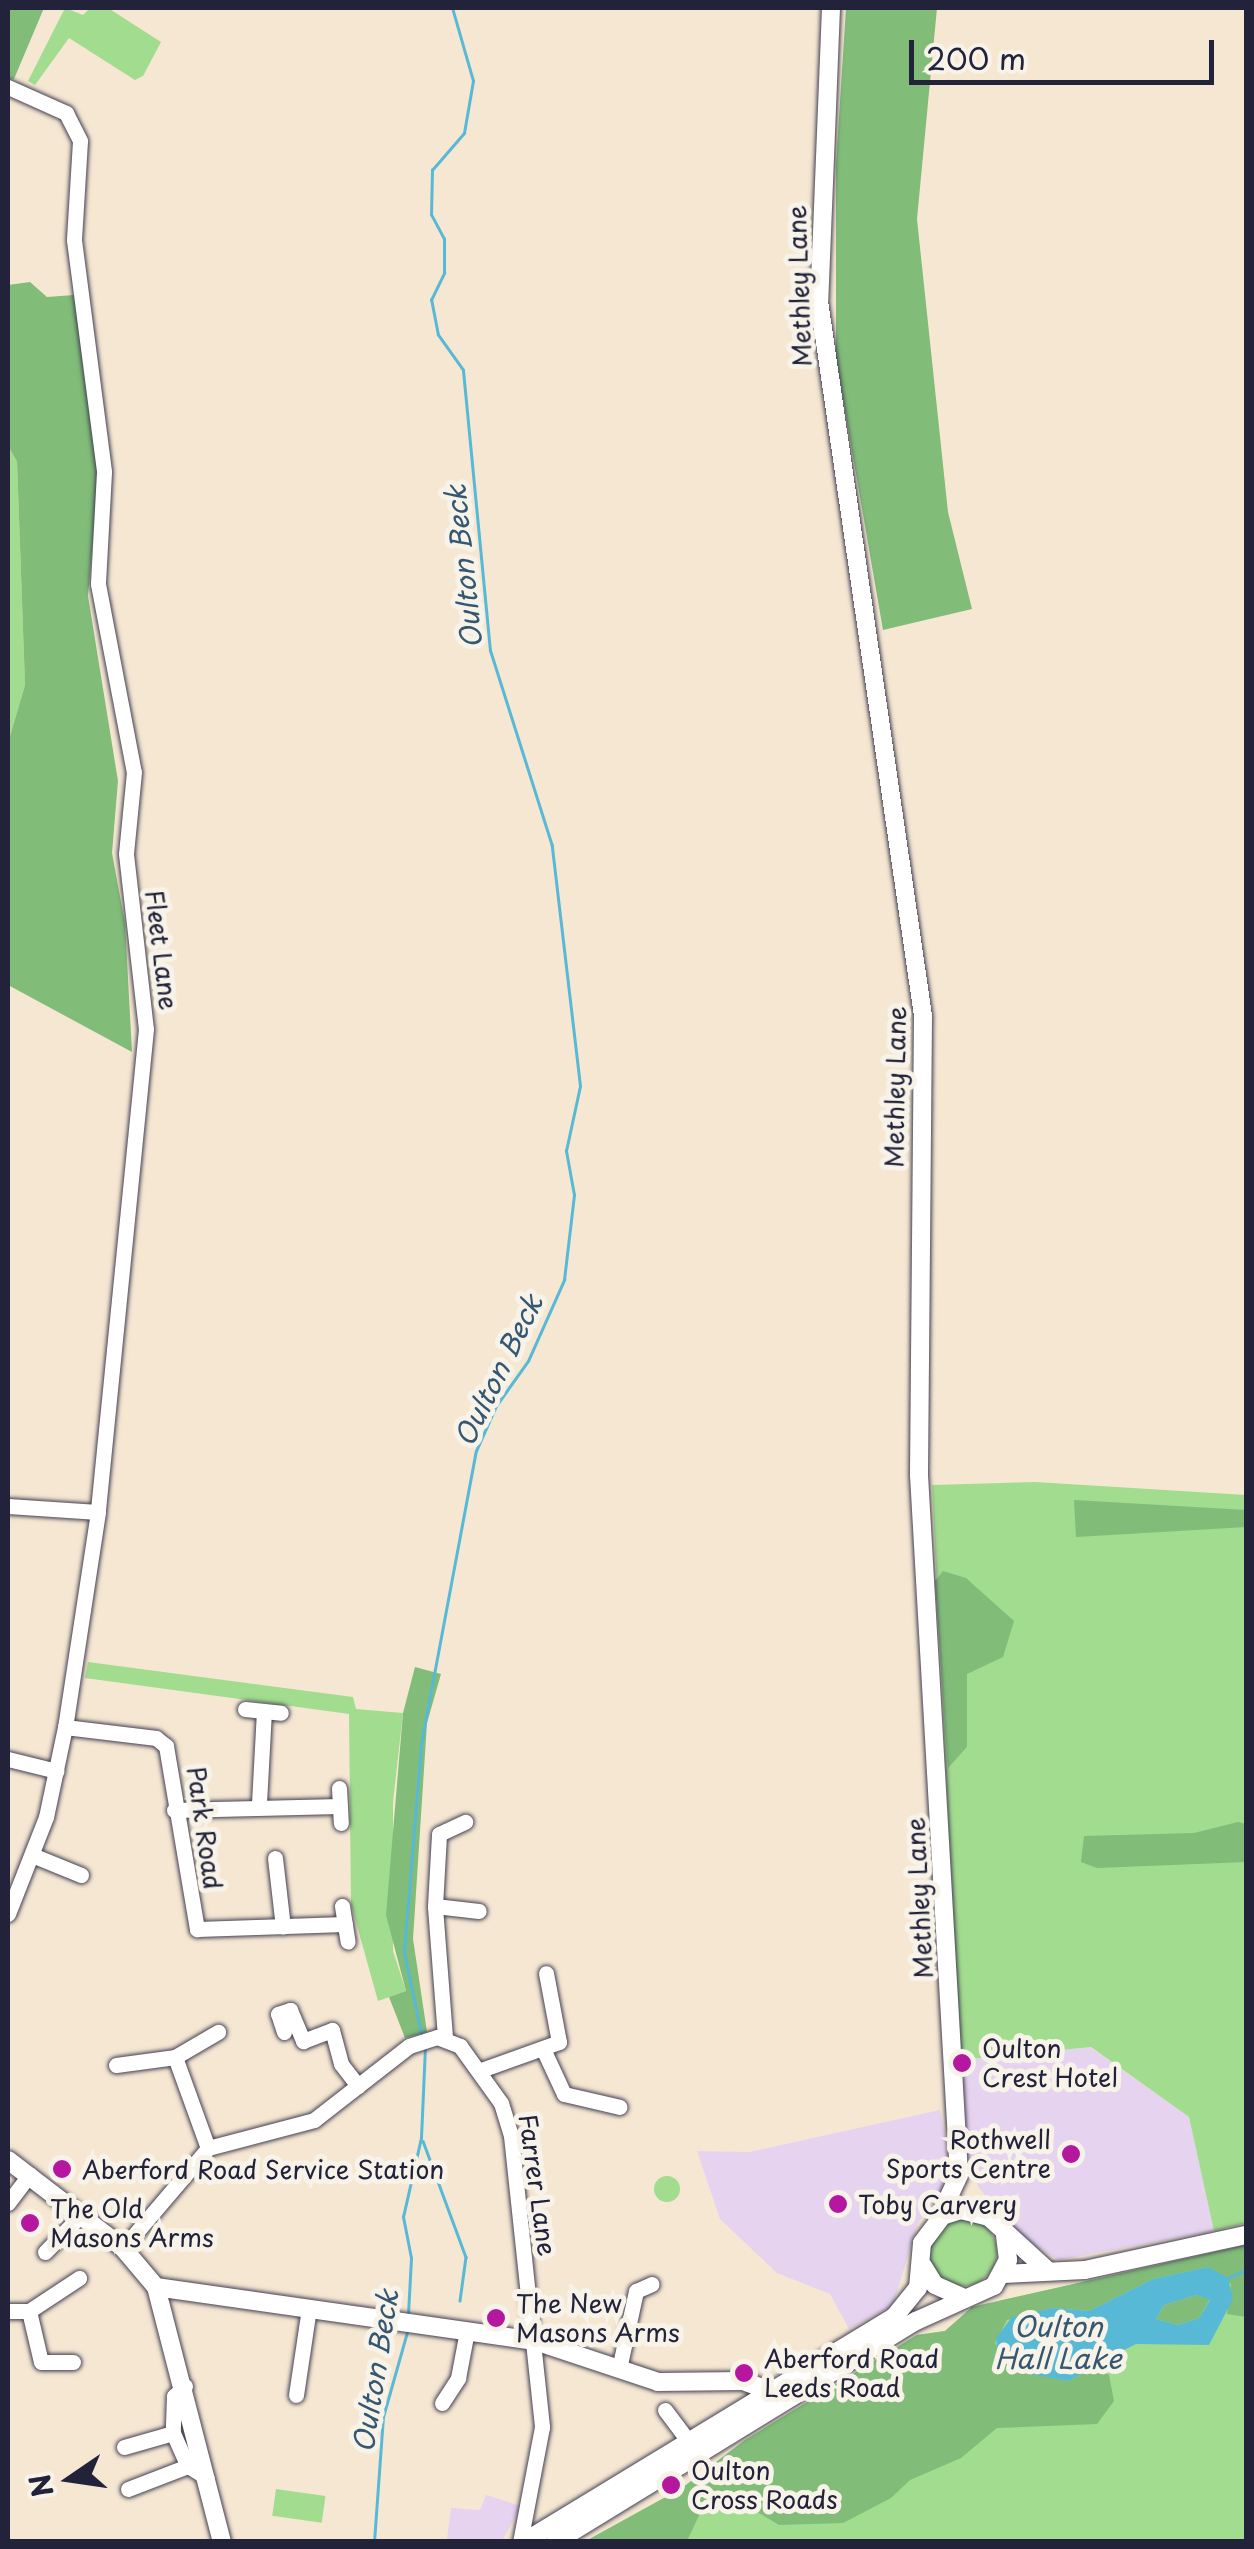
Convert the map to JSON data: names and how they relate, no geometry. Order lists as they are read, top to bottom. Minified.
{"streets":{"main road":["Methley Lane"],"street":["Fleet Lane","Park Road","Farrer Lane"]},"crossings":[["Fleet Lane","Park Road"]],"water":["Oulton Beck","Oulton Hall Lake"],"places":["Oulton Crest Hotel","Rothwell Sports Centre","Aberford Road Service Station","Toby Carvery","The Old Masons Arms","The New Masons Arms","Aberford Road Leeds Road","Oulton Cross Roads"],"scale_bar":"200 m","north":"left"}
